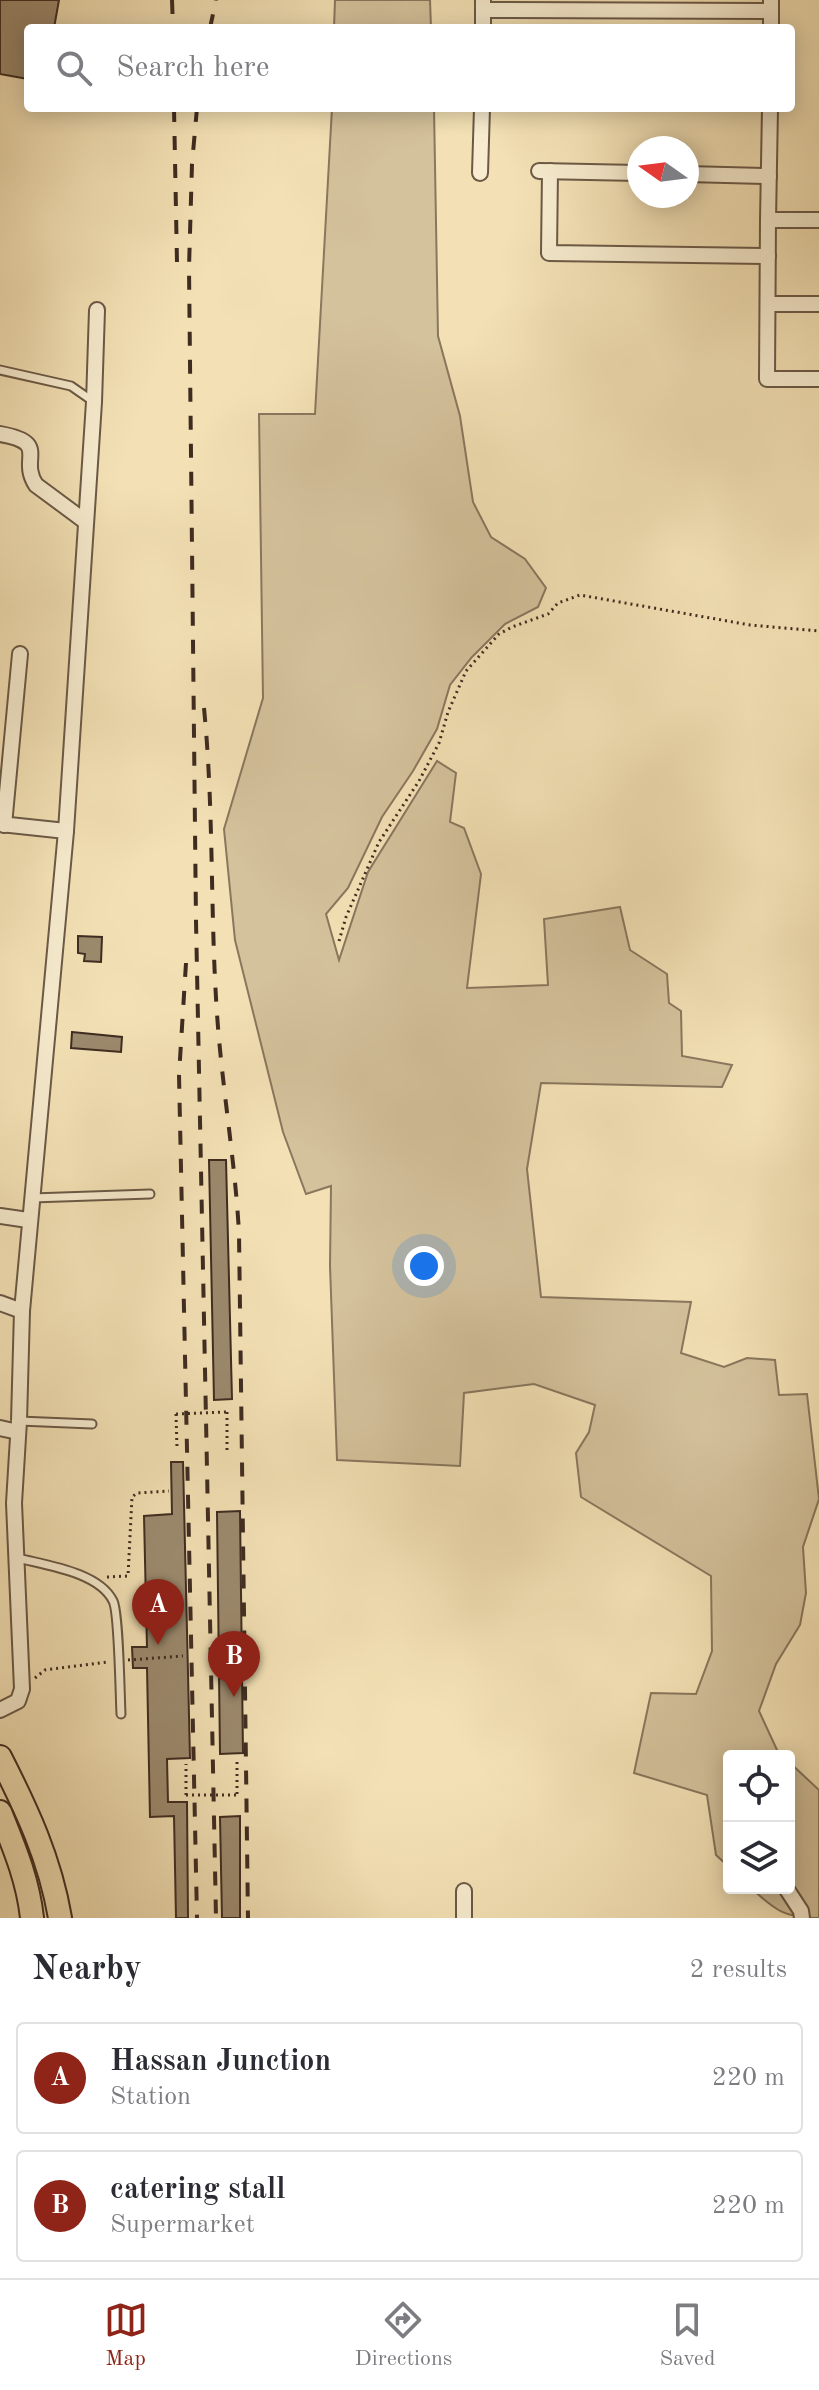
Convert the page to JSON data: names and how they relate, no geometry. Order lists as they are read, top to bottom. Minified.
{"north":"left","page":{"search":"Search here","pins":["A","B"],"heading":["Nearby","2 results"],"list":[{"mark":"A","name":"Hassan Junction","note":"Station","value":"220 m"},{"mark":"B","name":"catering stall","note":"Supermarket","value":"220 m"}],"nav":["Map","Directions","Saved"]}}
